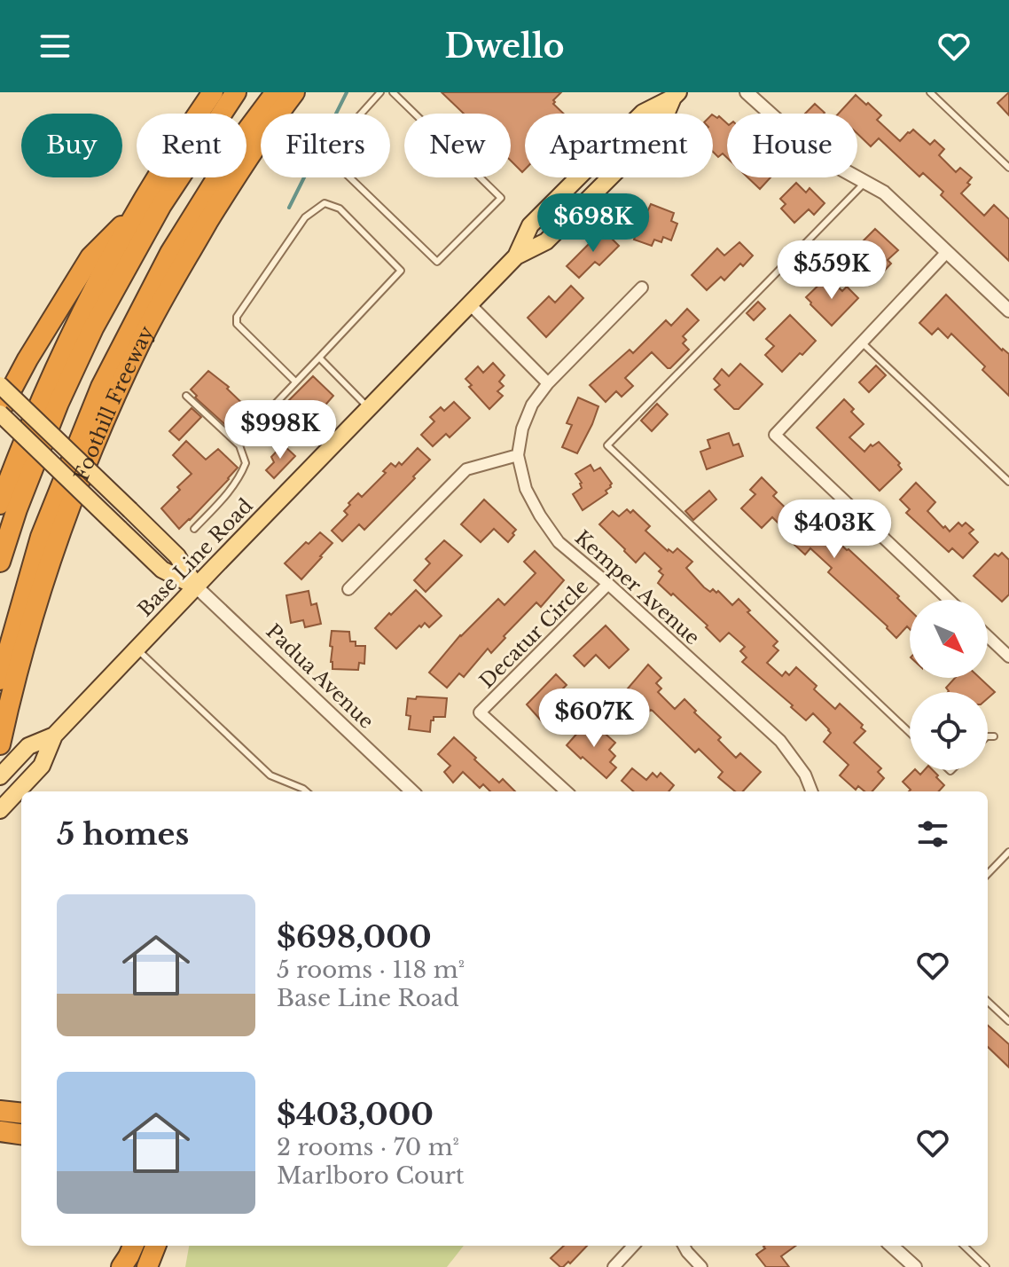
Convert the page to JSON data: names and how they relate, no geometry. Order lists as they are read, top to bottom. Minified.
{"streets":{"highway":["Foothill Freeway"],"main road":["Base Line Road"],"street":["Kemper Avenue","Decatur Circle","Padua Avenue"]},"crossings":[["Base Line Road","Padua Avenue"],["Kemper Avenue","Decatur Circle"]],"north":"bottom right","page":{"header":"Dwello","chip":["Buy","Rent","Filters","New","Apartment","House"],"price":["$698K","$559K","$998K","$403K","$607K"],"heading":"5 homes","list":[{"name":"$698,000","note":"5 rooms · 118 m² · Base Line Road"},{"name":"$403,000","note":"2 rooms · 70 m² · Marlboro Court"}]}}
